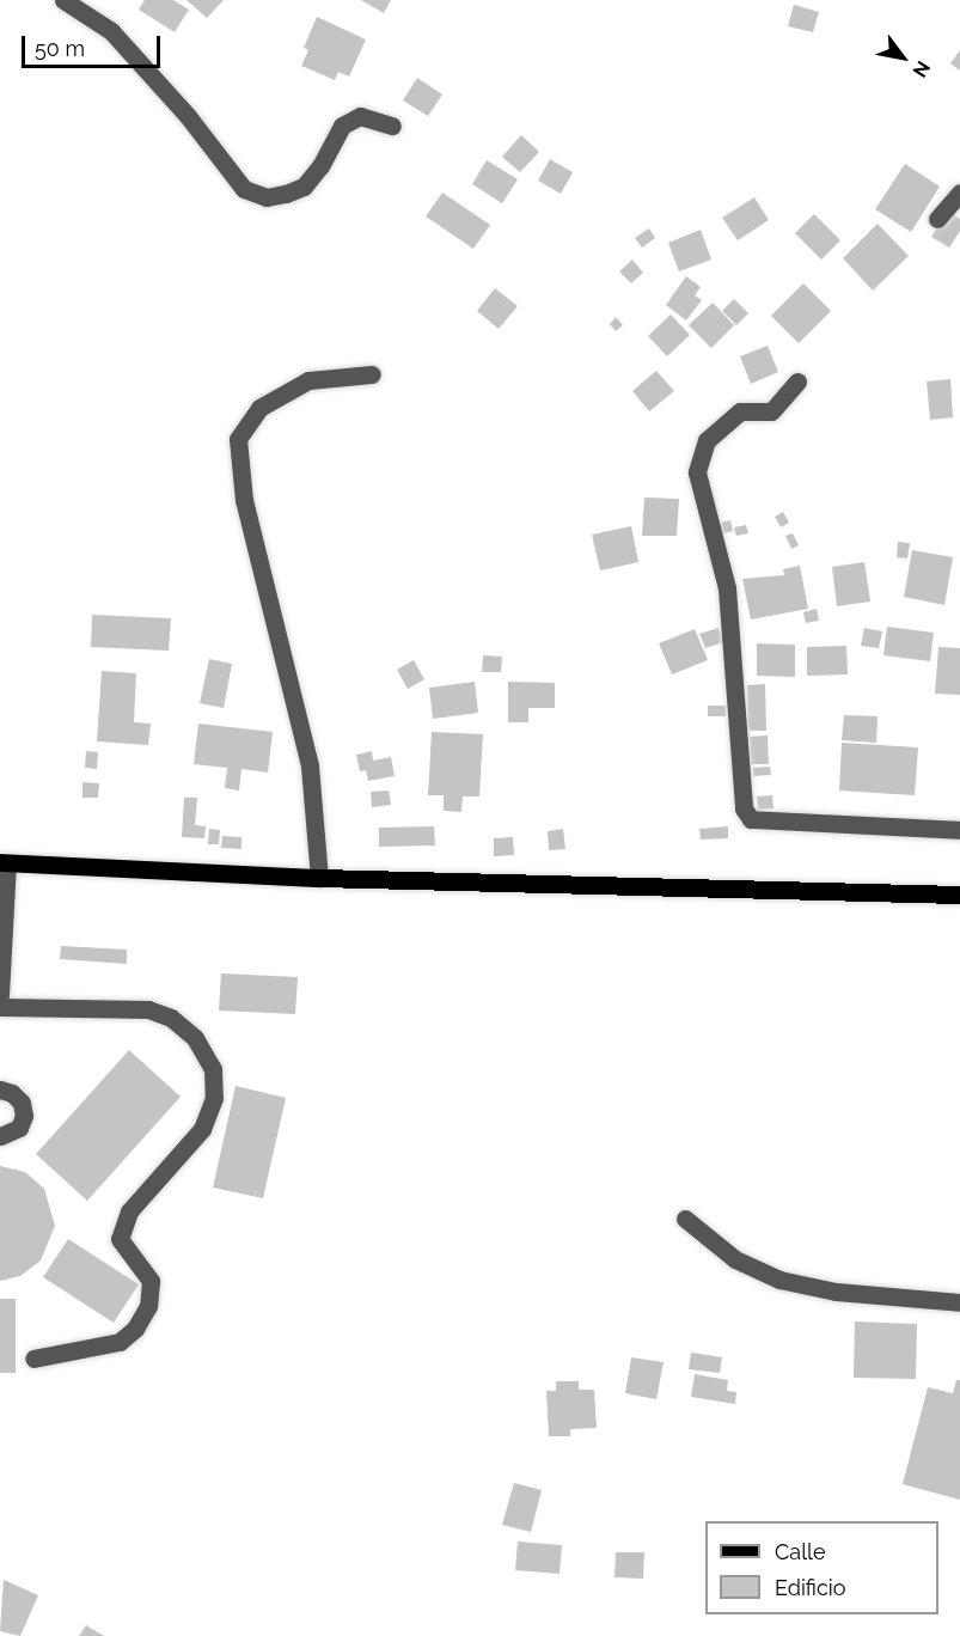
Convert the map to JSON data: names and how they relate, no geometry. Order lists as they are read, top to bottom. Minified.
{"legend":["Calle","Edificio"],"scale_bar":"50 m","north":"bottom right"}
